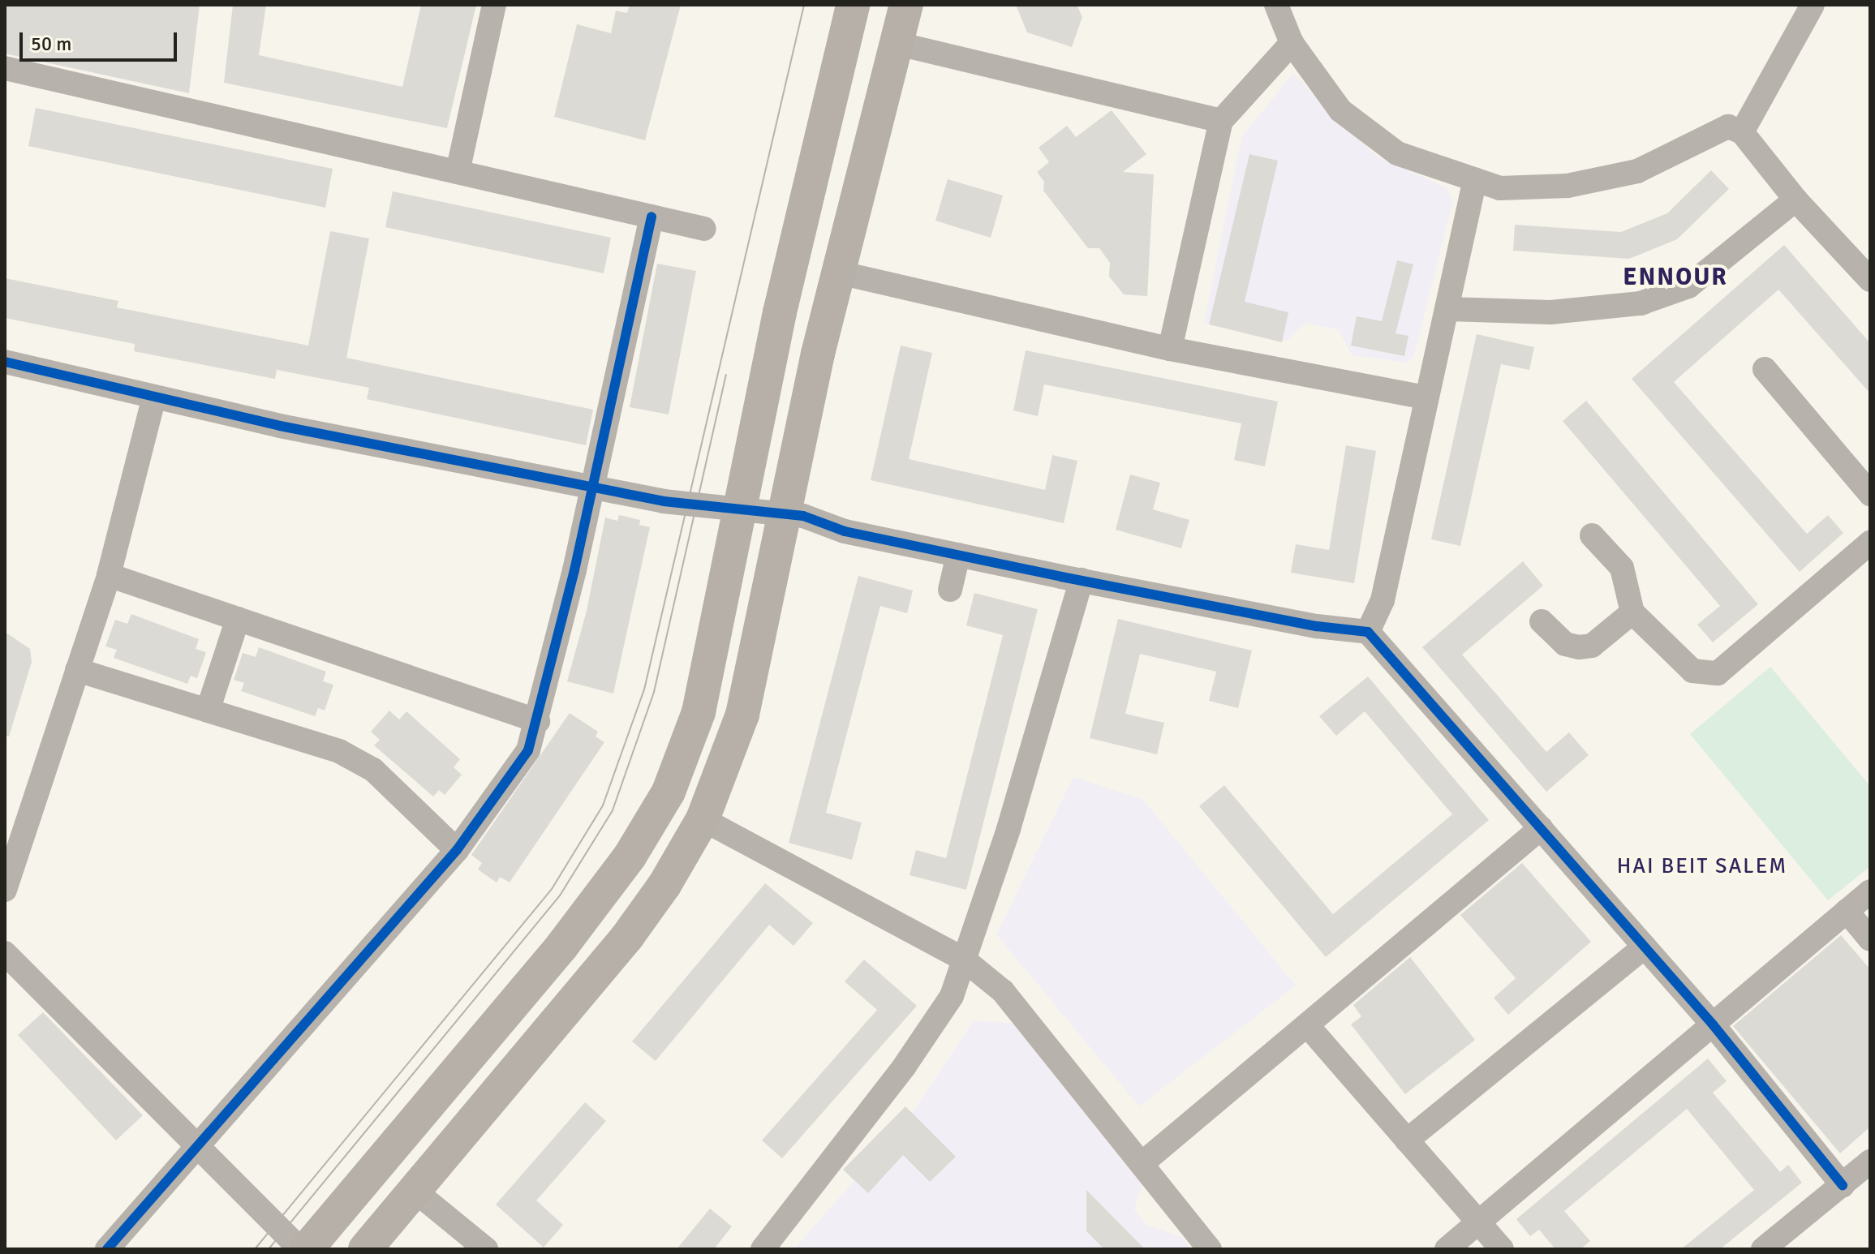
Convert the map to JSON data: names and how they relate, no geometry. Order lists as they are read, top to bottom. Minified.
{"districts":["ENNOUR","HAI BEIT SALEM"],"scale_bar":"50 m"}
